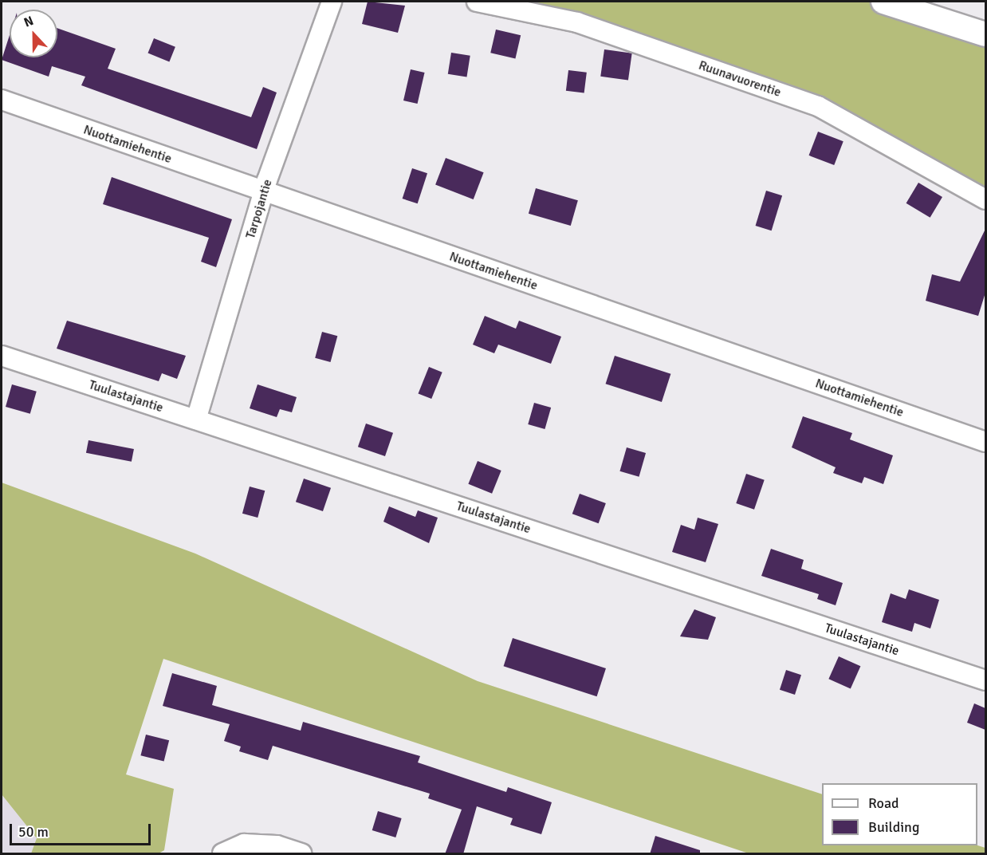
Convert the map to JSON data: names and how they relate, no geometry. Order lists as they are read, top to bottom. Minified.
{"streets":{"street":["Ruunavuorentie","Nuottamiehentie","Tarpojantie","Tuulastajantie"]},"crossings":[["Nuottamiehentie","Tarpojantie"],["Tarpojantie","Tuulastajantie"]],"legend":["Road","Building"],"scale_bar":"50 m","north":"top"}
